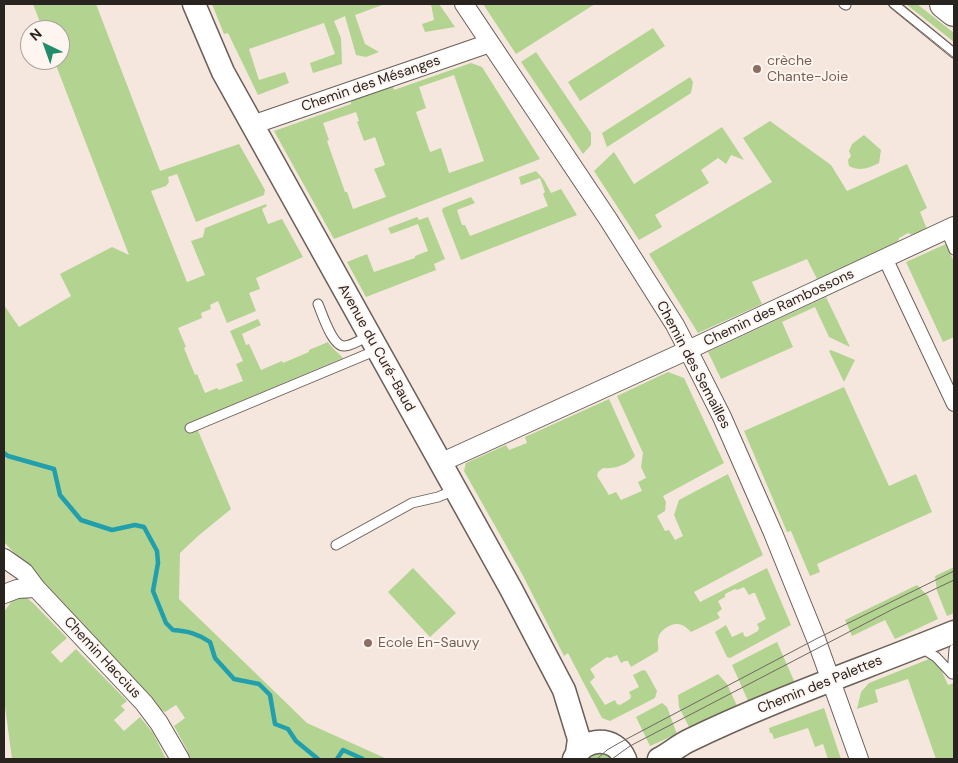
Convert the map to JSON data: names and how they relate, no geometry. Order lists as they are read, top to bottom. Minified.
{"streets":{"street":["Chemin des Mésanges","Chemin des Rambossons","Avenue du Curé-Baud","Chemin des Semailles","Chemin Haccius","Chemin des Palettes"]},"crossings":[["Chemin des Mésanges","Avenue du Curé-Baud"],["Chemin des Mésanges","Chemin des Semailles"],["Chemin des Rambossons","Avenue du Curé-Baud"],["Chemin des Rambossons","Chemin des Semailles"],["Chemin des Semailles","Chemin des Palettes"]],"places":["crèche Chante-Joie","Ecole En-Sauvy"],"north":"top left"}
